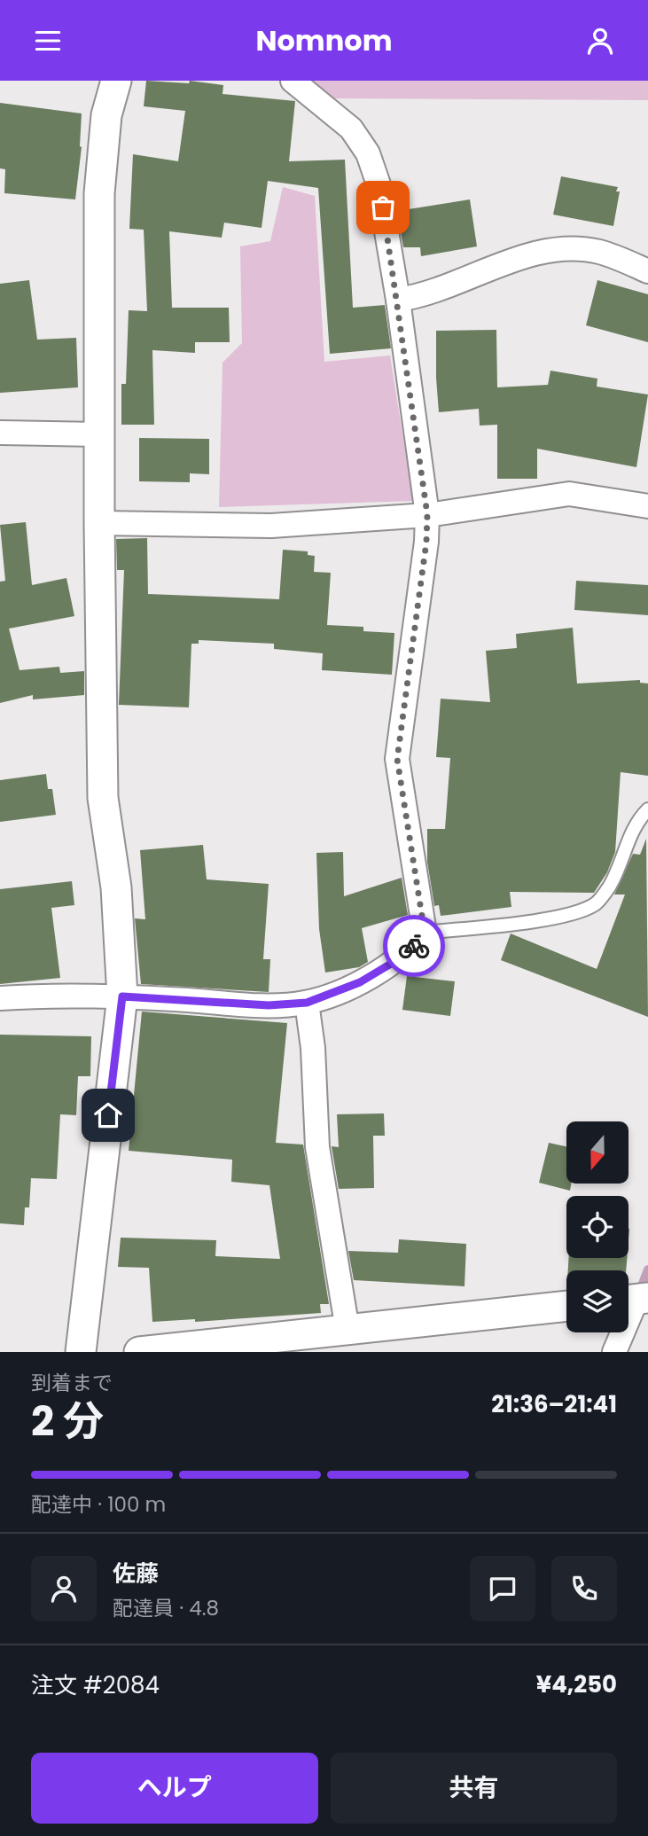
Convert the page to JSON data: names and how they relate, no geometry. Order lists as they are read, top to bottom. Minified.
{"north":"bottom","page":{"header":"Nomnom","heading":["2 分","到着まで","21:36–21:41"],"panel":["佐藤","配達員 · 4.8","注文 #2084","¥4,250"],"bar":"配達中 · 100 m","buttons":["ヘルプ","共有"]}}
